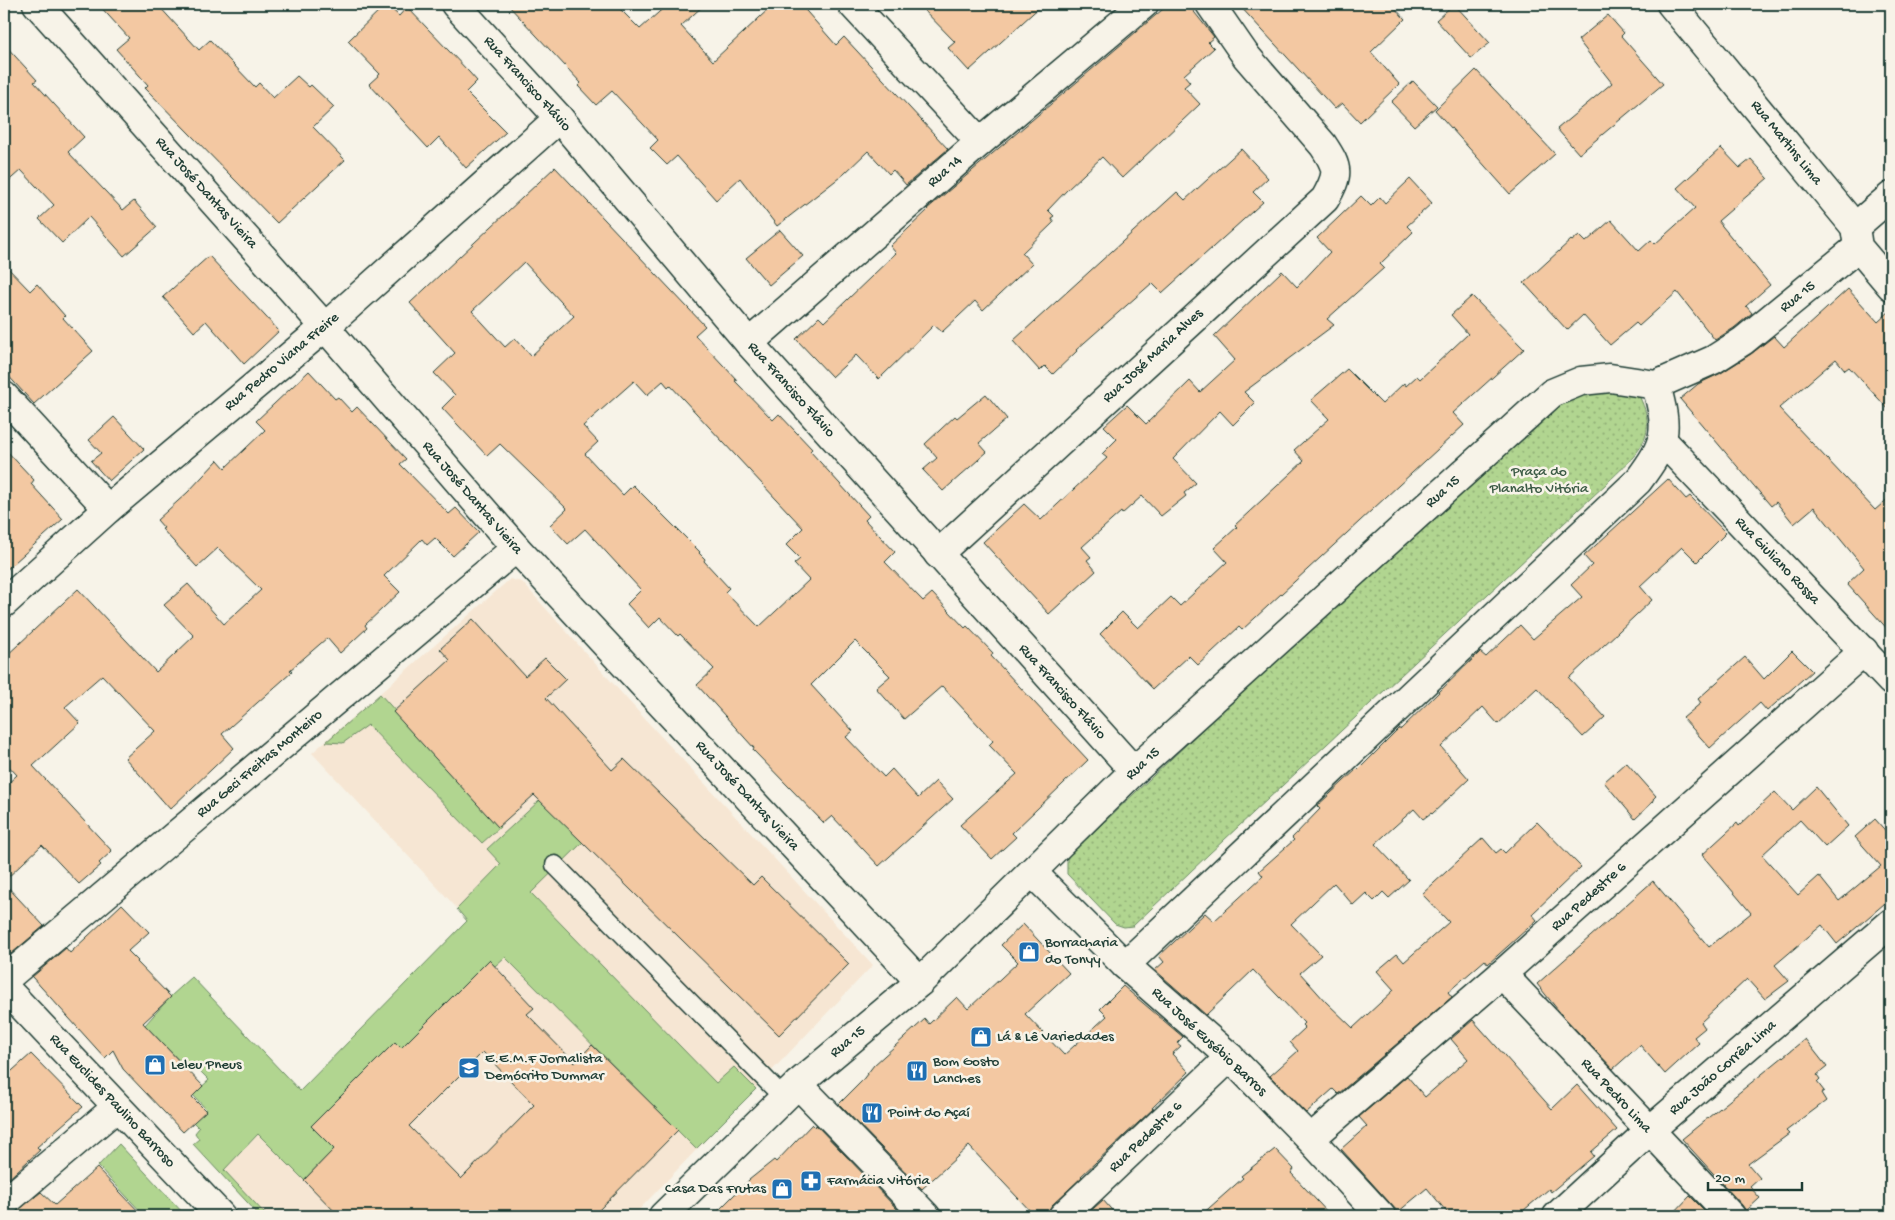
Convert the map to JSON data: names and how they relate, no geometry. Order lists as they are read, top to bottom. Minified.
{"streets":{"street":["Rua Francisco Flávio","Rua Martins Lima","Rua 14","Rua José Dantas Vieira","Rua 15","Rua José Maria Alves","Rua Pedro Viana Freire","Rua Giuliano Rossa","Rua Geci Freitas Monteiro","Rua Pedestre 6","Rua José Eusébio Barros","Rua João Corrêa Lima","Rua Pedro Lima","Rua Euclides Paulino Barroso"]},"crossings":[["Rua Francisco Flávio","Rua 14"],["Rua Francisco Flávio","Rua 15"],["Rua Francisco Flávio","Rua José Maria Alves"],["Rua Francisco Flávio","Rua Pedro Viana Freire"],["Rua Martins Lima","Rua 15"],["Rua José Dantas Vieira","Rua 15"],["Rua José Dantas Vieira","Rua Pedro Viana Freire"],["Rua José Dantas Vieira","Rua Geci Freitas Monteiro"],["Rua 15","Rua José Eusébio Barros"],["Rua Giuliano Rossa","Rua Pedestre 6"],["Rua Pedestre 6","Rua José Eusébio Barros"],["Rua Pedestre 6","Rua Pedro Lima"],["Rua João Corrêa Lima","Rua Pedro Lima"]],"parks":["Praça do Planalto Vitória"],"places":{"shop":["Borracharia do Tonyy","Lá & Lê Variedades","Leleu Pneus","Casa Das Frutas"],"school or university":["E.E.M.F Jornalista Demócrito Dummar"],"restaurant":["Bom Gosto Lanches","Point do Açaí"],"pharmacy":["Farmácia Vitória"]},"scale_bar":"20 m"}
